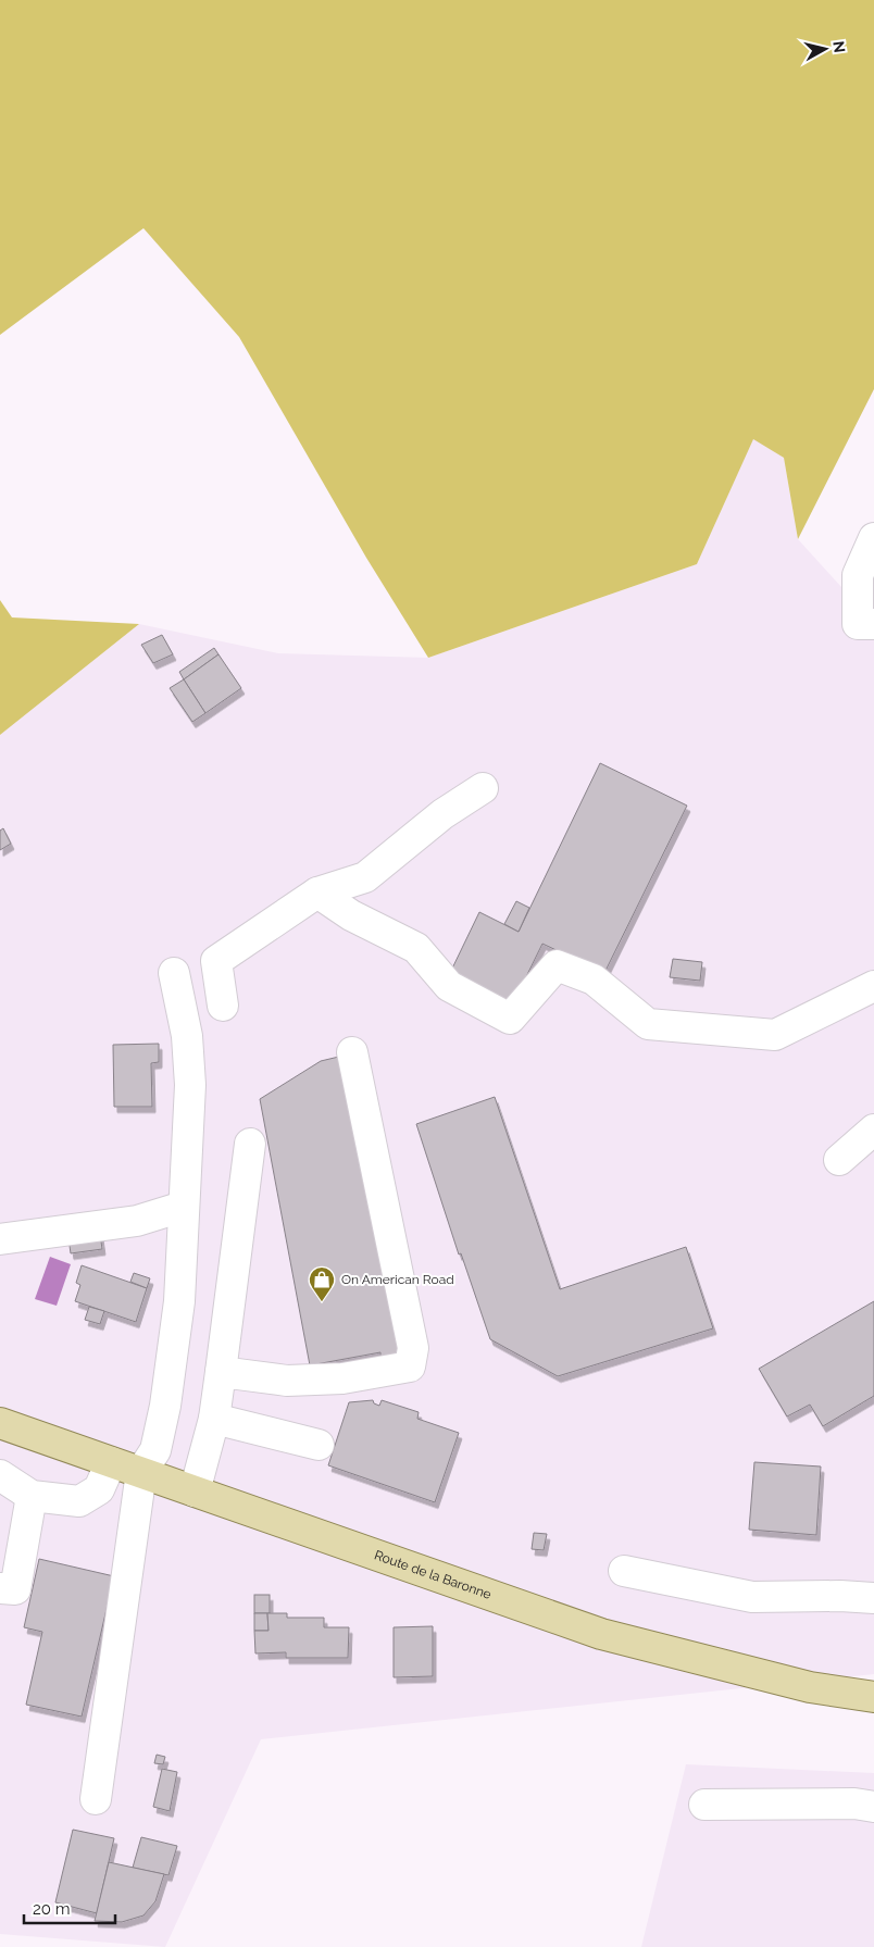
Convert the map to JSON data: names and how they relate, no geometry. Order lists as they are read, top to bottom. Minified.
{"streets":{"main road":["Route de la Baronne"]},"places":{"shop":["On American Road"]},"scale_bar":"20 m","north":"right"}
